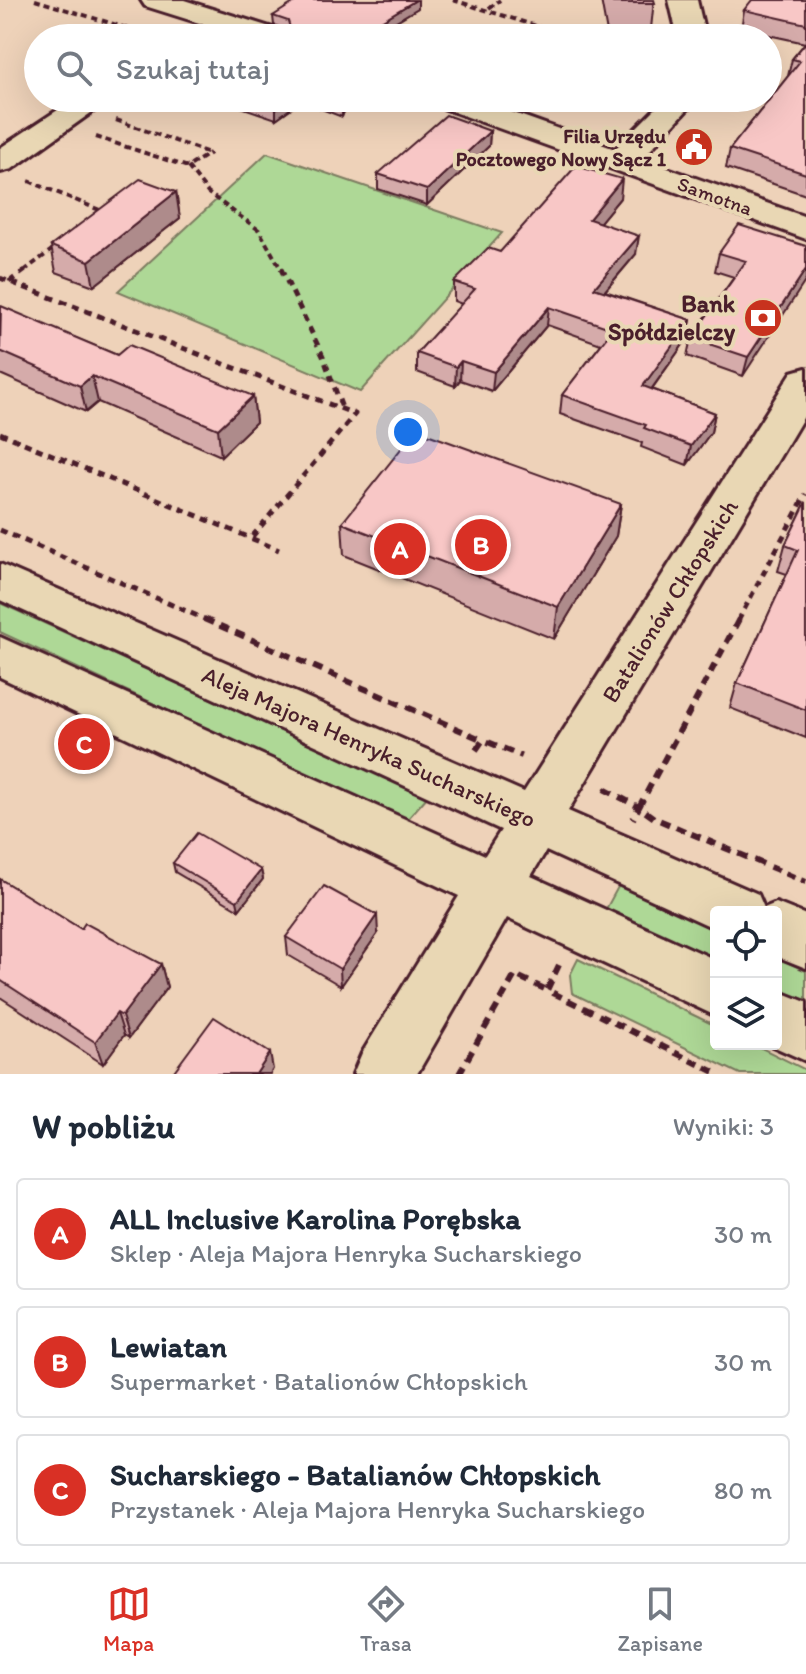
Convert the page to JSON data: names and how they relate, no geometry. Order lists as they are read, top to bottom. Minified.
{"streets":{"street":["Samotna","Batalionów Chłopskich","Aleja Majora Henryka Sucharskiego"]},"crossings":[["Batalionów Chłopskich","Aleja Majora Henryka Sucharskiego"]],"places":{"public building":["Filia Urzędu Pocztowego Nowy Sącz 1"],"bank":["Bank Spółdzielczy"]},"page":{"search":"Szukaj tutaj","pins":["B","A","C"],"heading":["W pobliżu","Wyniki: 3"],"list":[{"mark":"A","name":"ALL Inclusive Karolina Porębska","note":"Sklep · Aleja Majora Henryka Sucharskiego","value":"30 m"},{"mark":"B","name":"Lewiatan","note":"Supermarket · Batalionów Chłopskich","value":"30 m"},{"mark":"C","name":"Sucharskiego - Batalianów Chłopskich","note":"Przystanek · Aleja Majora Henryka Sucharskiego","value":"80 m"}],"nav":["Mapa","Trasa","Zapisane"]}}
